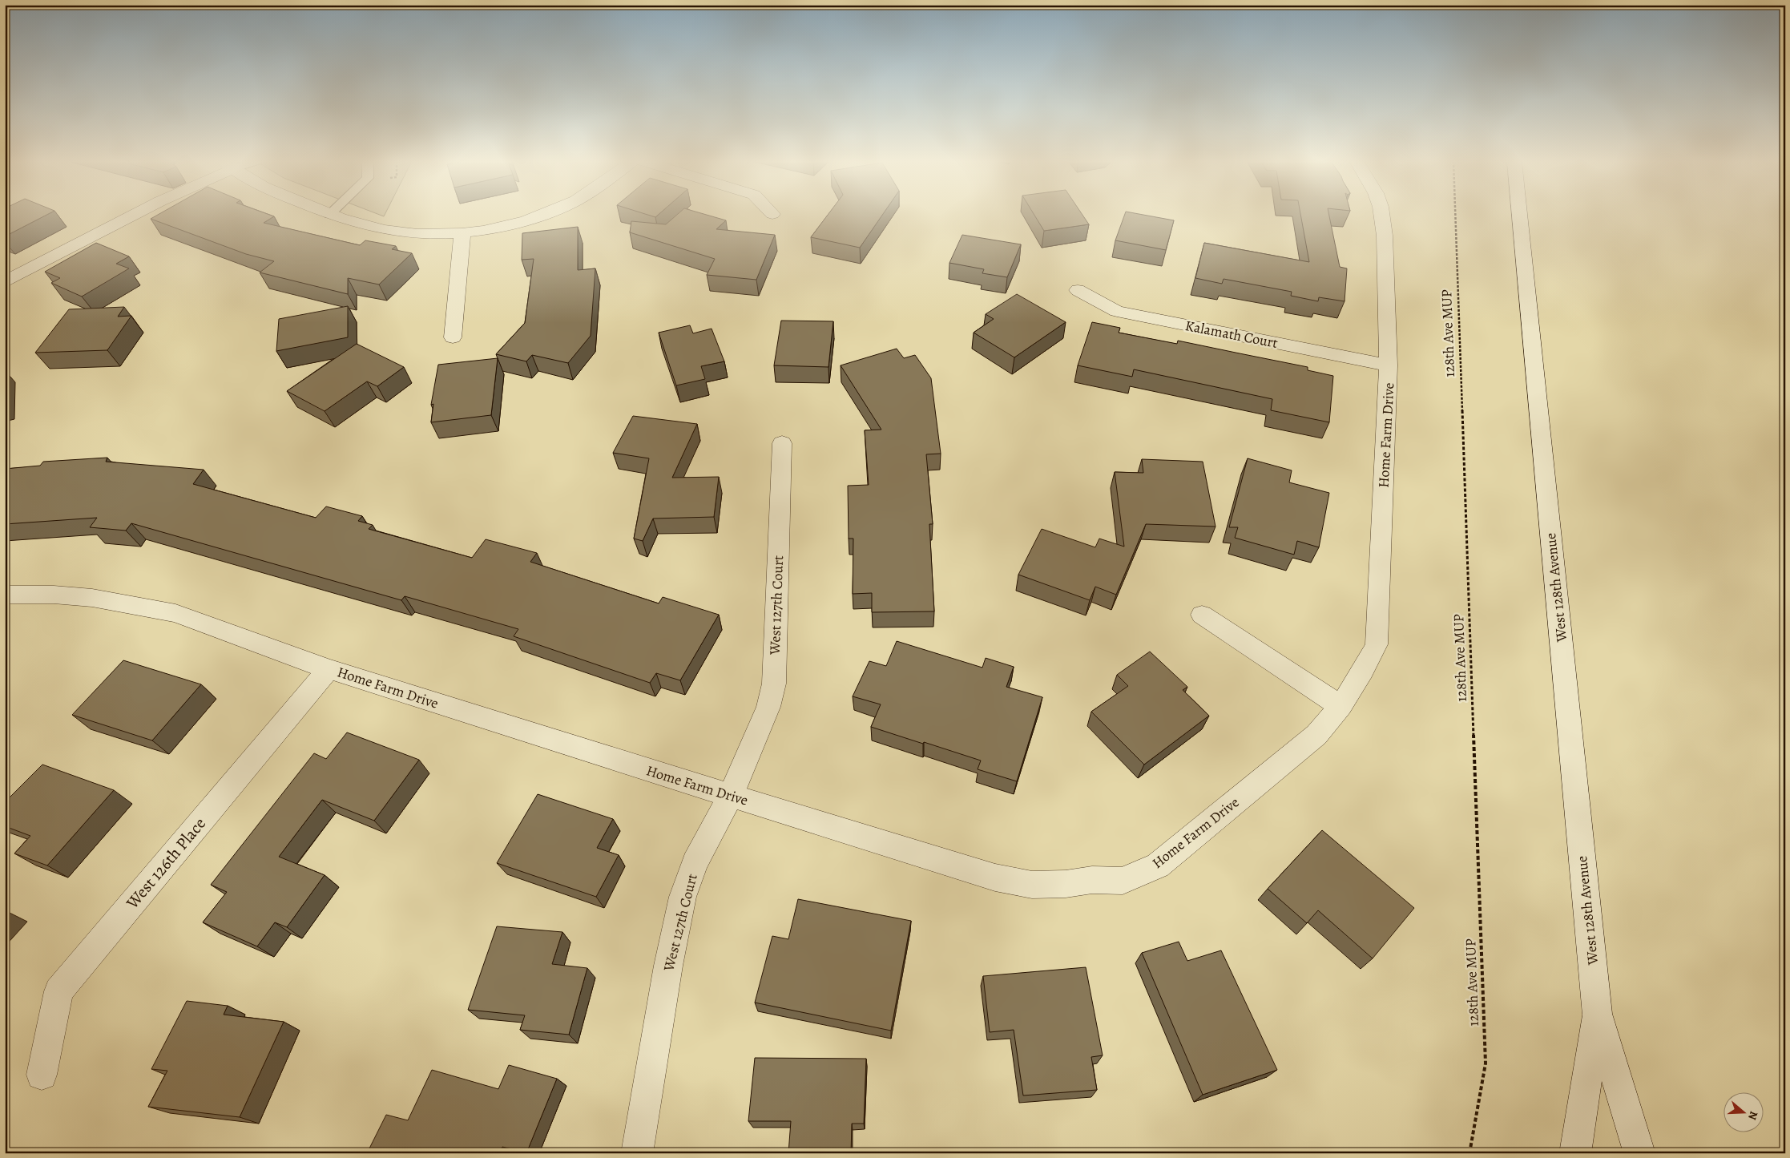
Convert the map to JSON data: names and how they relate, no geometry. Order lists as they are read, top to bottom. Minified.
{"streets":{"street":["Kalamath Court","Home Farm Drive","West 128th Avenue","West 127th Court","West 126th Place"],"path":["128th Ave MUP"]},"crossings":[["Kalamath Court","Home Farm Drive"],["Home Farm Drive","West 127th Court"],["Home Farm Drive","West 126th Place"]],"north":"right"}
